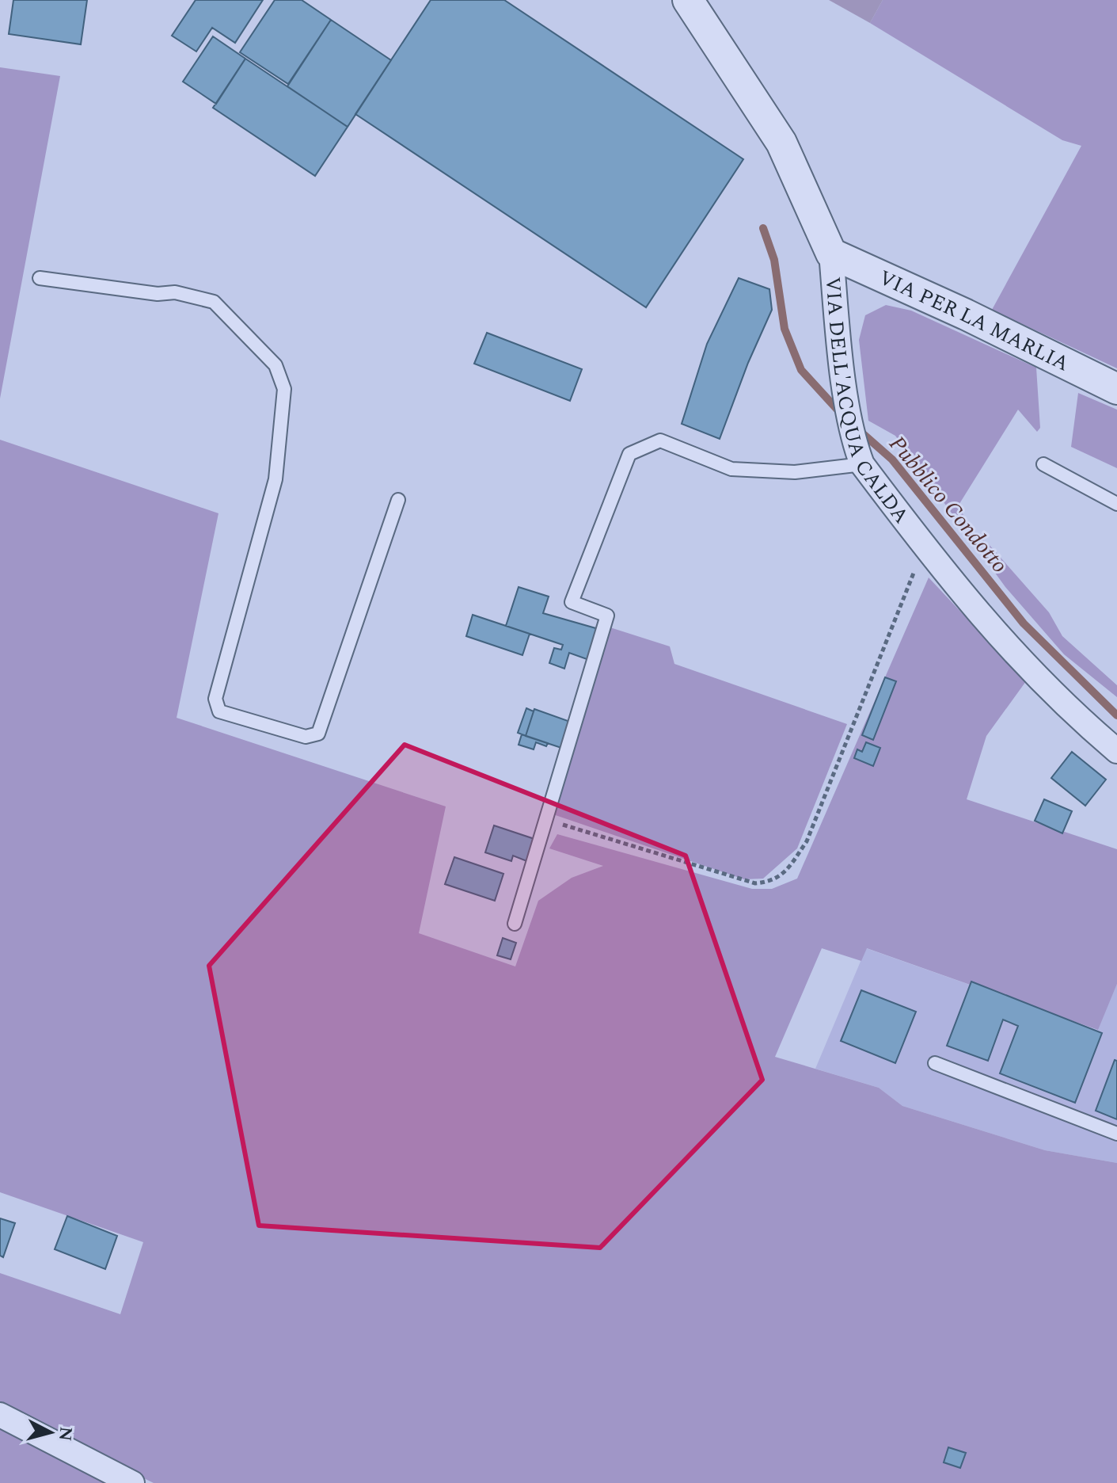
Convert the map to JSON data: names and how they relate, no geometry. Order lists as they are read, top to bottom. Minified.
{"streets":{"street":["VIA PER LA MARLIA","VIA DELL'ACQUA CALDA"]},"crossings":[["VIA PER LA MARLIA","VIA DELL'ACQUA CALDA"]],"water":["Pubblico Condotto"],"north":"right"}
